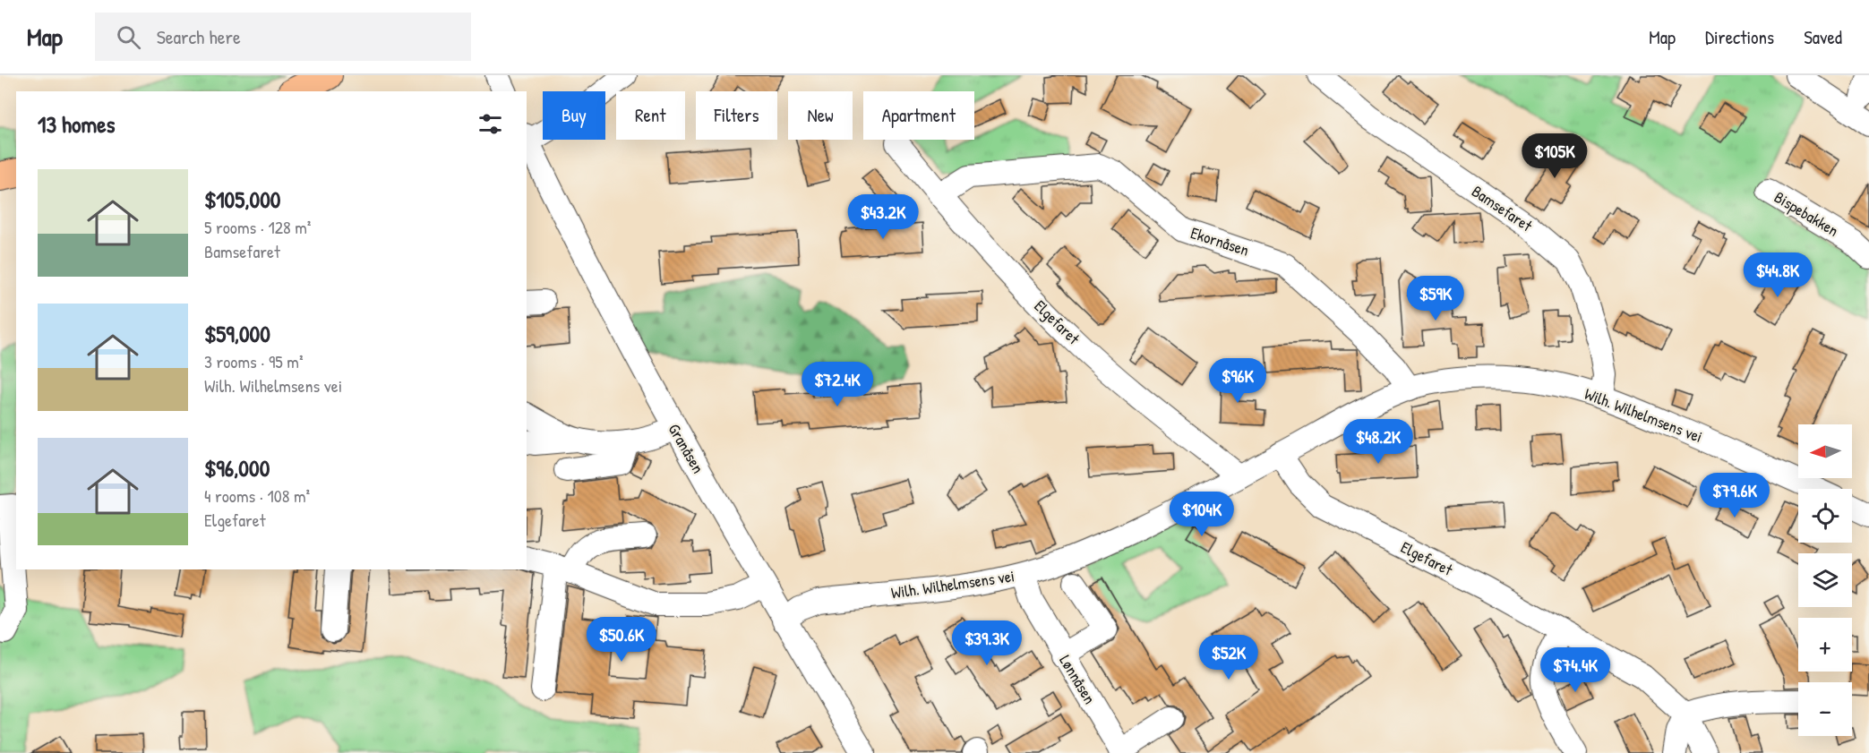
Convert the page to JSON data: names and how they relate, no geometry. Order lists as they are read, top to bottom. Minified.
{"streets":{"street":["Bamsefaret","Bispebakken","Ekornåsen","Elgefaret","Wilh. Wilhelmsens vei","Granåsen","Lønnåsen"]},"crossings":[["Bamsefaret","Wilh. Wilhelmsens vei"],["Ekornåsen","Elgefaret"],["Ekornåsen","Wilh. Wilhelmsens vei"],["Elgefaret","Wilh. Wilhelmsens vei"],["Wilh. Wilhelmsens vei","Granåsen"],["Wilh. Wilhelmsens vei","Lønnåsen"]],"north":"left","page":{"header":"Map","search":"Search here","nav":["Map","Directions","Saved"],"chip":["Buy","Rent","Filters","New","Apartment"],"heading":"13 homes","price":["$105K","$43.2K","$44.8K","$59K","$96K","$72.4K","$48.2K","$79.6K","$104K","$50.6K","$39.3K","$52K","$74.4K"],"list":[{"name":"$105,000","note":"5 rooms · 128 m² · Bamsefaret"},{"name":"$59,000","note":"3 rooms · 95 m² · Wilh. Wilhelmsens vei"},{"name":"$96,000","note":"4 rooms · 108 m² · Elgefaret"}],"map_buttons":["+","−"]}}
